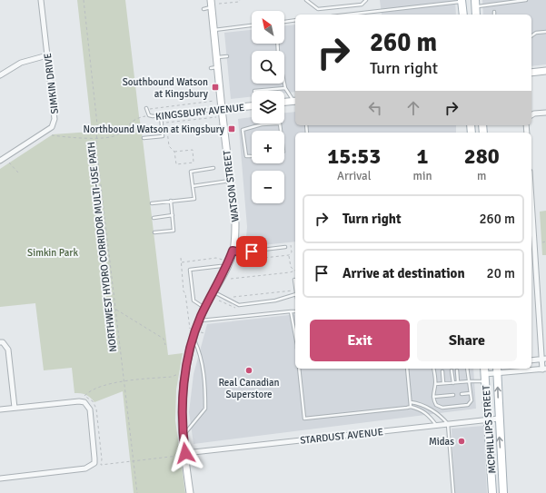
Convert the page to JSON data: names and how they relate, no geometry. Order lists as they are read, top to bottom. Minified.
{"streets":{"main road":["MCPHILLIPS STREET"],"street":["SIMKIN DRIVE","KINGSBURY AVENUE","WATSON STREET","STARDUST AVENUE"],"path":["NORTHWEST HYDRO CORRIDOR MULTI-USE PATH"]},"crossings":[["KINGSBURY AVENUE","WATSON STREET"],["WATSON STREET","STARDUST AVENUE"],["MCPHILLIPS STREET","STARDUST AVENUE"]],"parks":["Simkin Park"],"places":{"transit":["Southbound Watson at Kingsbury","Northbound Watson at Kingsbury"],"other":["Real Canadian Superstore","Midas"]},"north":"top left","page":{"map_buttons":["+","−"],"turn":["260 m","Turn right"],"eta":["15:53","Arrival","1","min","280","m"],"list":[{"name":"Turn right","value":"260 m"},{"name":"Arrive at destination","value":"20 m"}],"buttons":["Exit","Share"]}}
